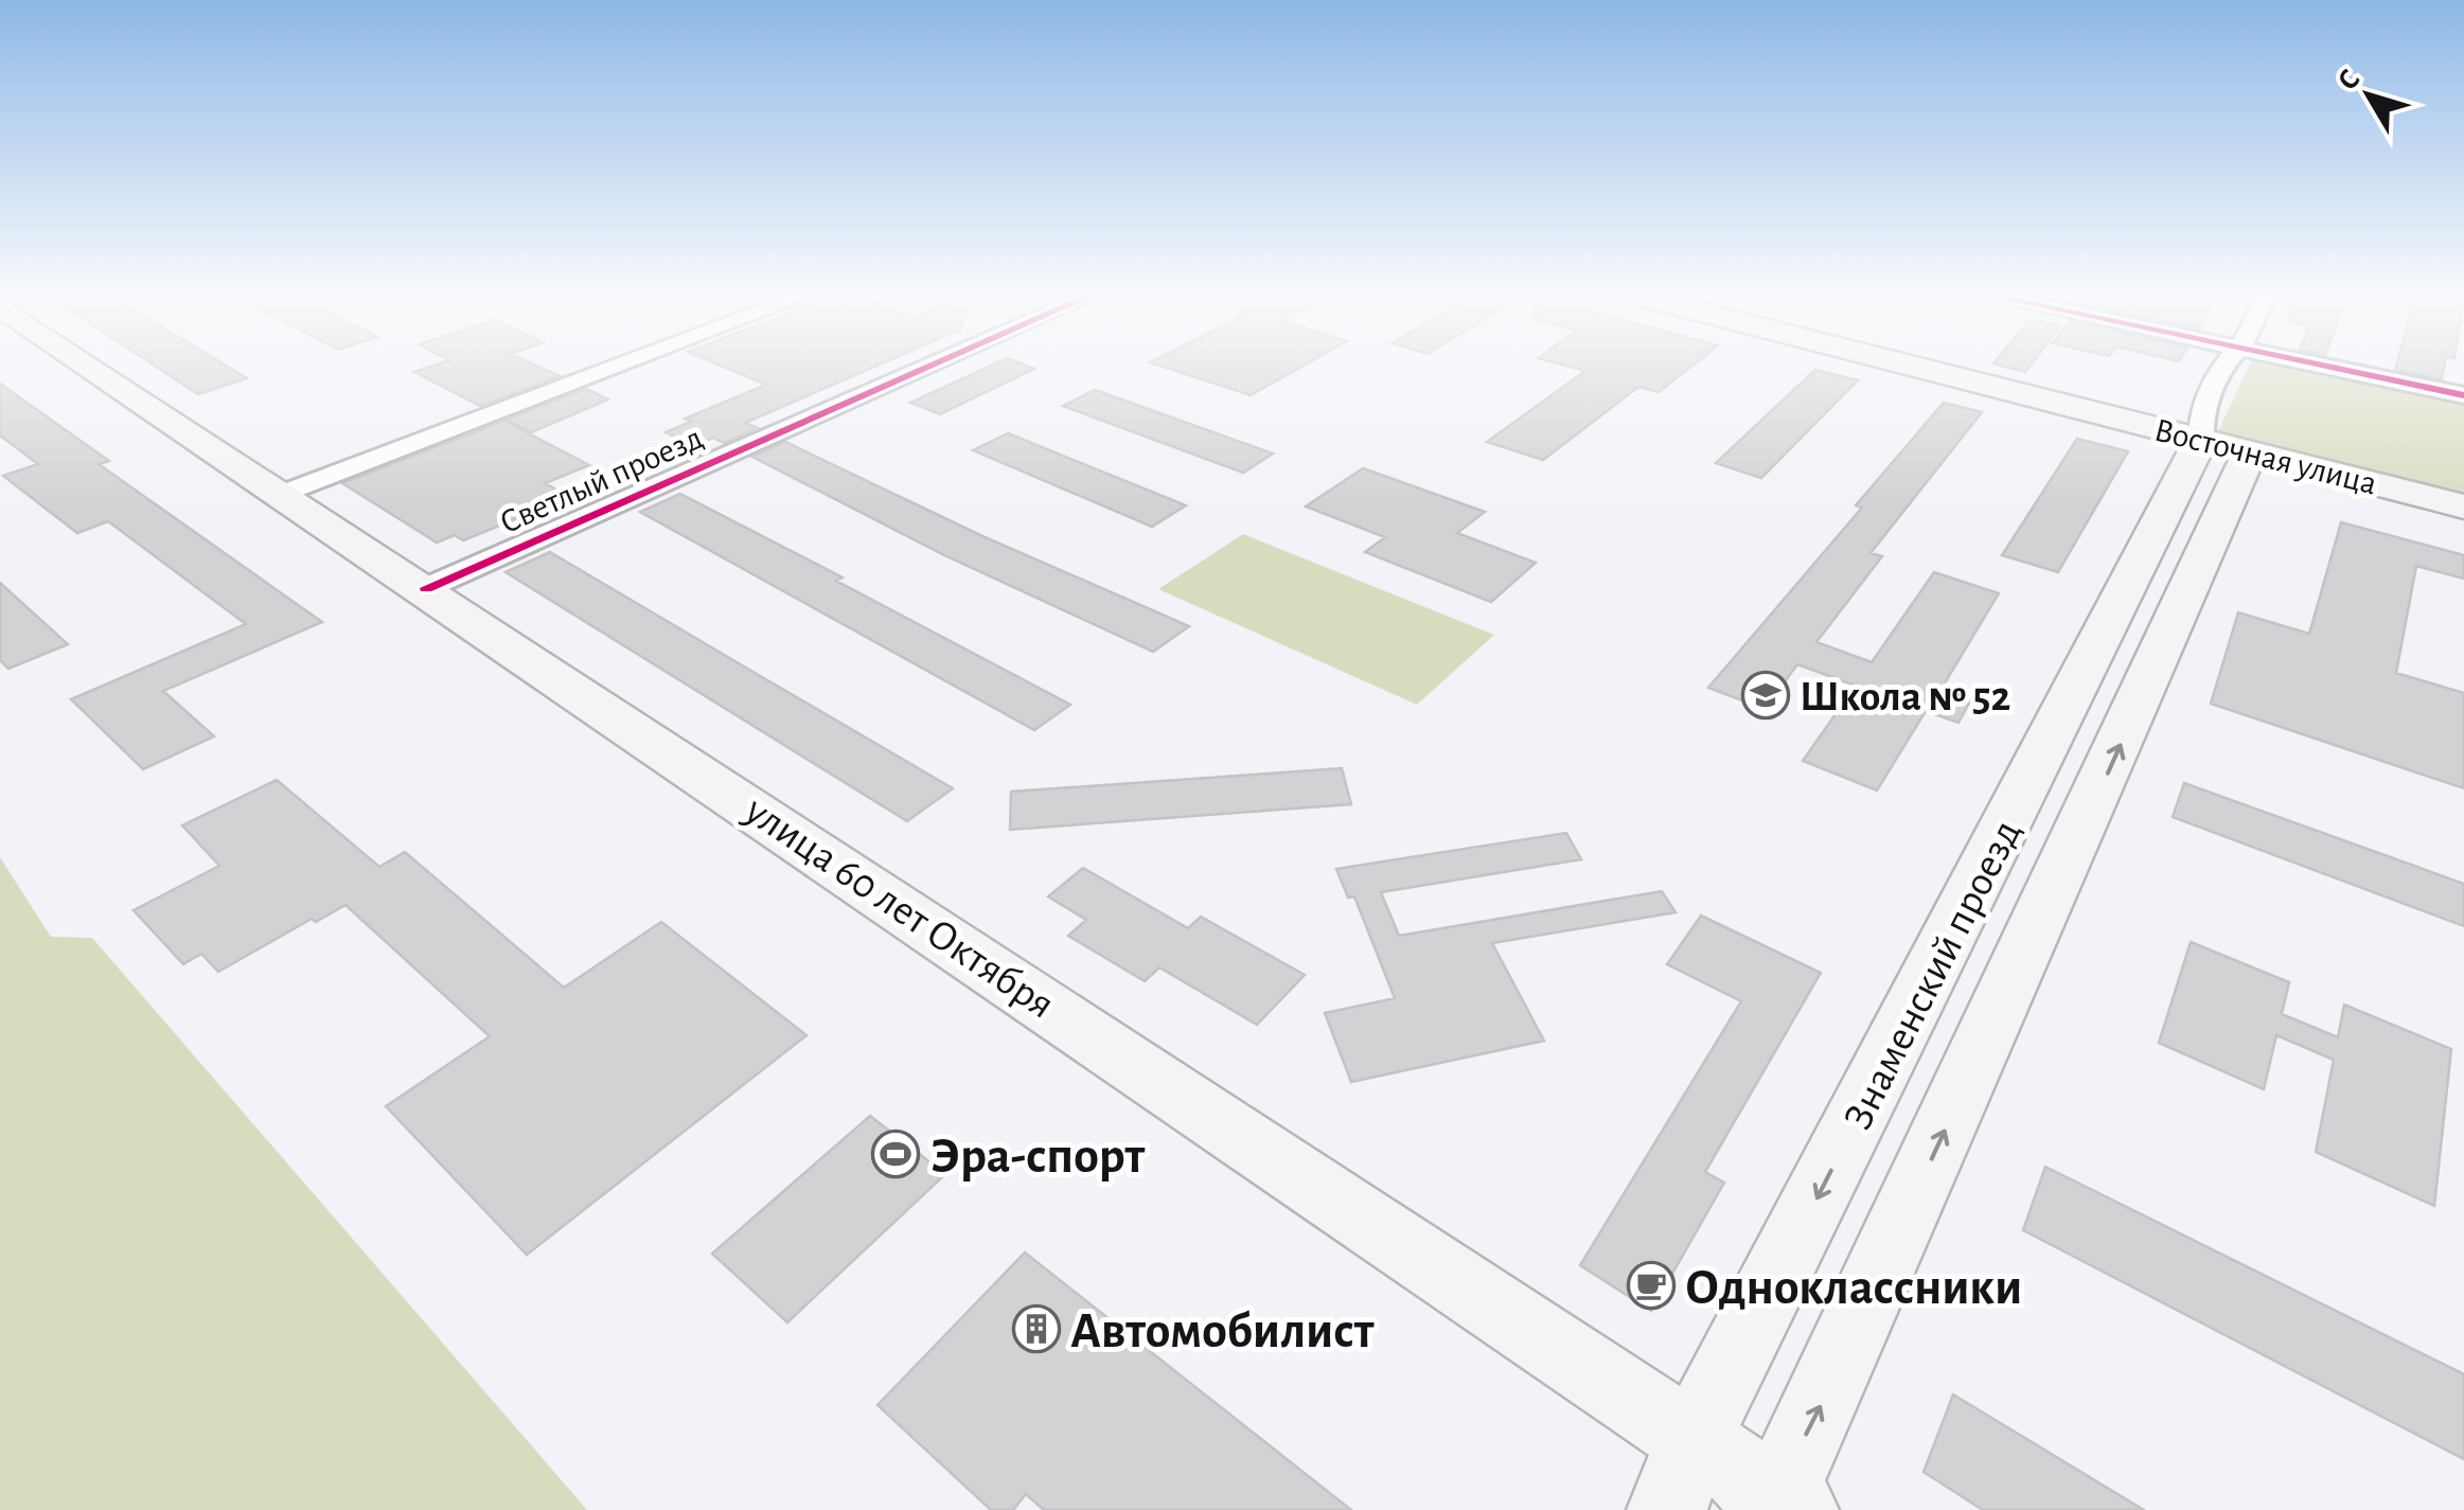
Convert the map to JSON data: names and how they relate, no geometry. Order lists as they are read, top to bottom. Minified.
{"streets":{"main road":["Восточная улица","улица 60 лет Октября","Знаменский проезд"],"street":["Светлый проезд"]},"crossings":[["Восточная улица","Знаменский проезд"],["Светлый проезд","улица 60 лет Октября"],["улица 60 лет Октября","Знаменский проезд"]],"places":{"school or university":["Школа № 52"],"sports":["Эра-спорт"],"cafe":["Одноклассники"],"building":["Автомобилист"]},"north":"top left"}
